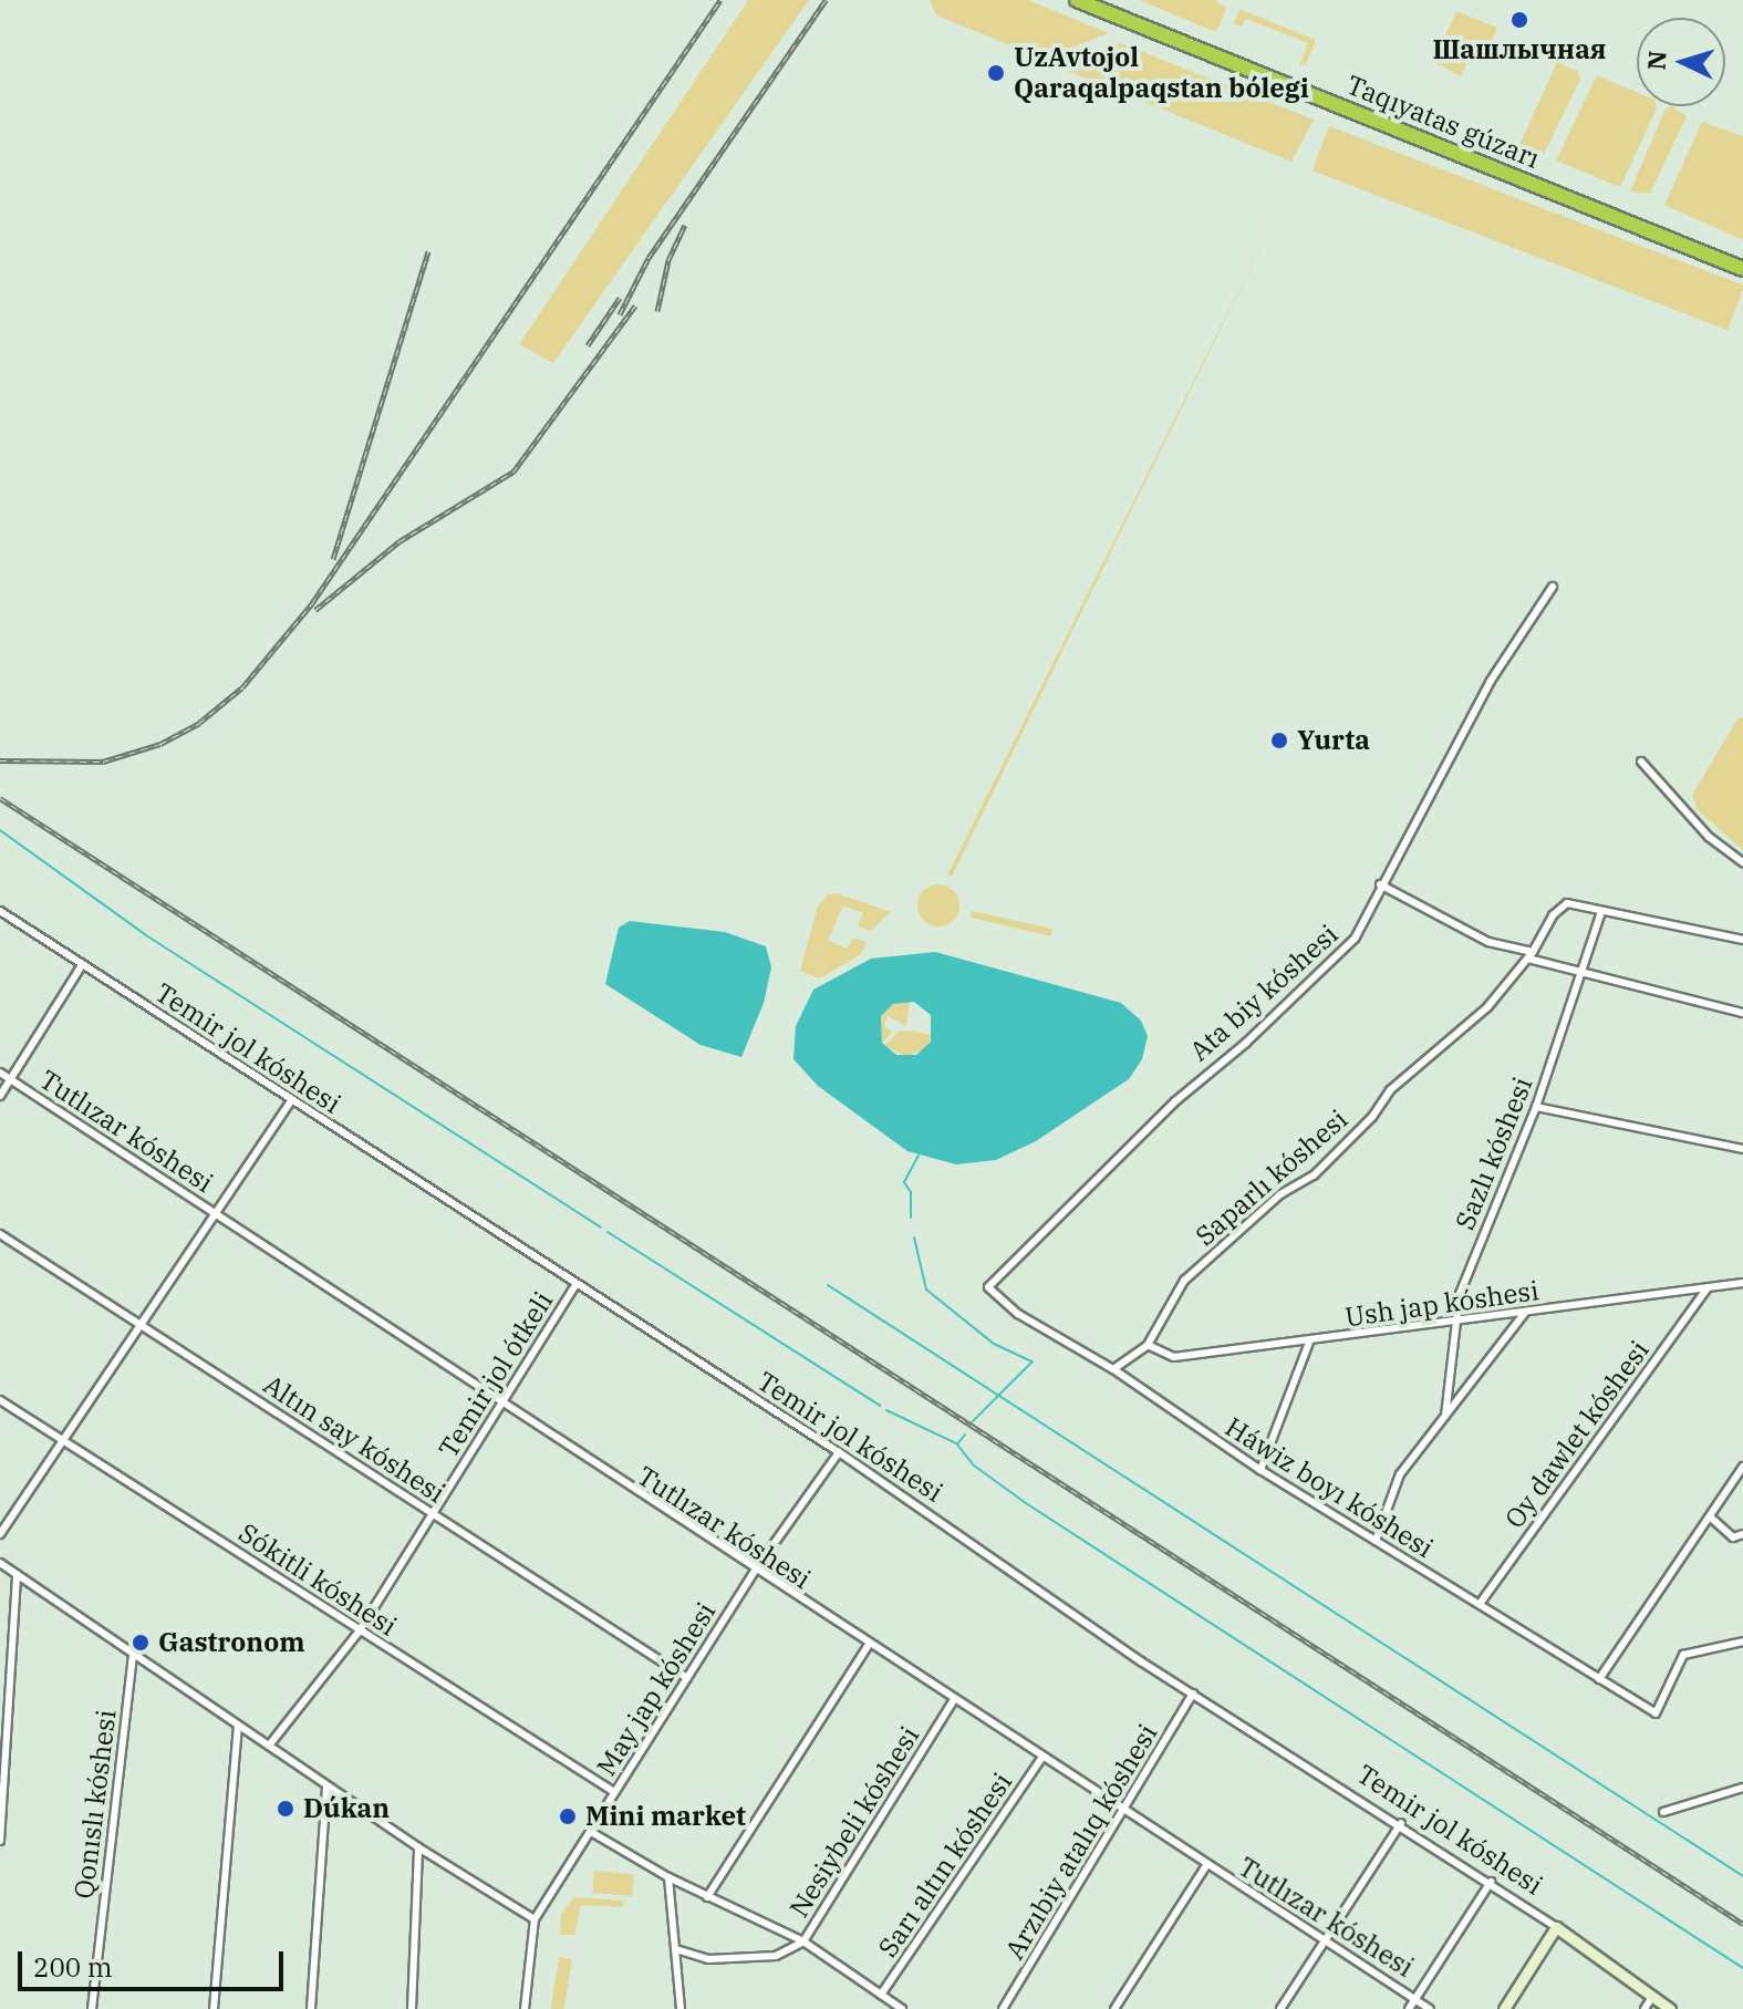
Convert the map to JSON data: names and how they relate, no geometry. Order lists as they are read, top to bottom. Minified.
{"streets":{"highway":["Taqıyatas gúzarı"],"street":["Ata biy kóshesi","Temir jol kóshesi","Tutlızar kóshesi","Sazlı kóshesi","Saparlı kóshesi","Ush jap kóshesi","Temir jol ótkeli","Oy dawlet kóshesi","Altın say kóshesi","Háwiz boyı kóshesi","Sókitli kóshesi","May jap kóshesi","Qonıslı kóshesi","Nesiybeli kóshesi","Arzıbiy atalıq kóshesi","Sarı altın kóshesi"]},"crossings":[["Ata biy kóshesi","Háwiz boyı kóshesi"],["Temir jol kóshesi","Temir jol ótkeli"],["Temir jol kóshesi","May jap kóshesi"],["Temir jol kóshesi","Arzıbiy atalıq kóshesi"],["Tutlızar kóshesi","Temir jol ótkeli"],["Tutlızar kóshesi","May jap kóshesi"],["Tutlızar kóshesi","Nesiybeli kóshesi"],["Tutlızar kóshesi","Arzıbiy atalıq kóshesi"],["Tutlızar kóshesi","Sarı altın kóshesi"],["Sazlı kóshesi","Saparlı kóshesi"],["Sazlı kóshesi","Ush jap kóshesi"],["Sazlı kóshesi","Háwiz boyı kóshesi"],["Saparlı kóshesi","Ush jap kóshesi"],["Saparlı kóshesi","Háwiz boyı kóshesi"],["Ush jap kóshesi","Oy dawlet kóshesi"],["Temir jol ótkeli","Altın say kóshesi"],["Temir jol ótkeli","Sókitli kóshesi"],["Oy dawlet kóshesi","Háwiz boyı kóshesi"],["Altın say kóshesi","May jap kóshesi"],["Sókitli kóshesi","May jap kóshesi"]],"places":["Шашлычная","UzAvtojol Qaraqalpaqstan bólegi","Yurta","Gastronom","Dúkan","Mini market"],"scale_bar":"200 m","north":"left"}
